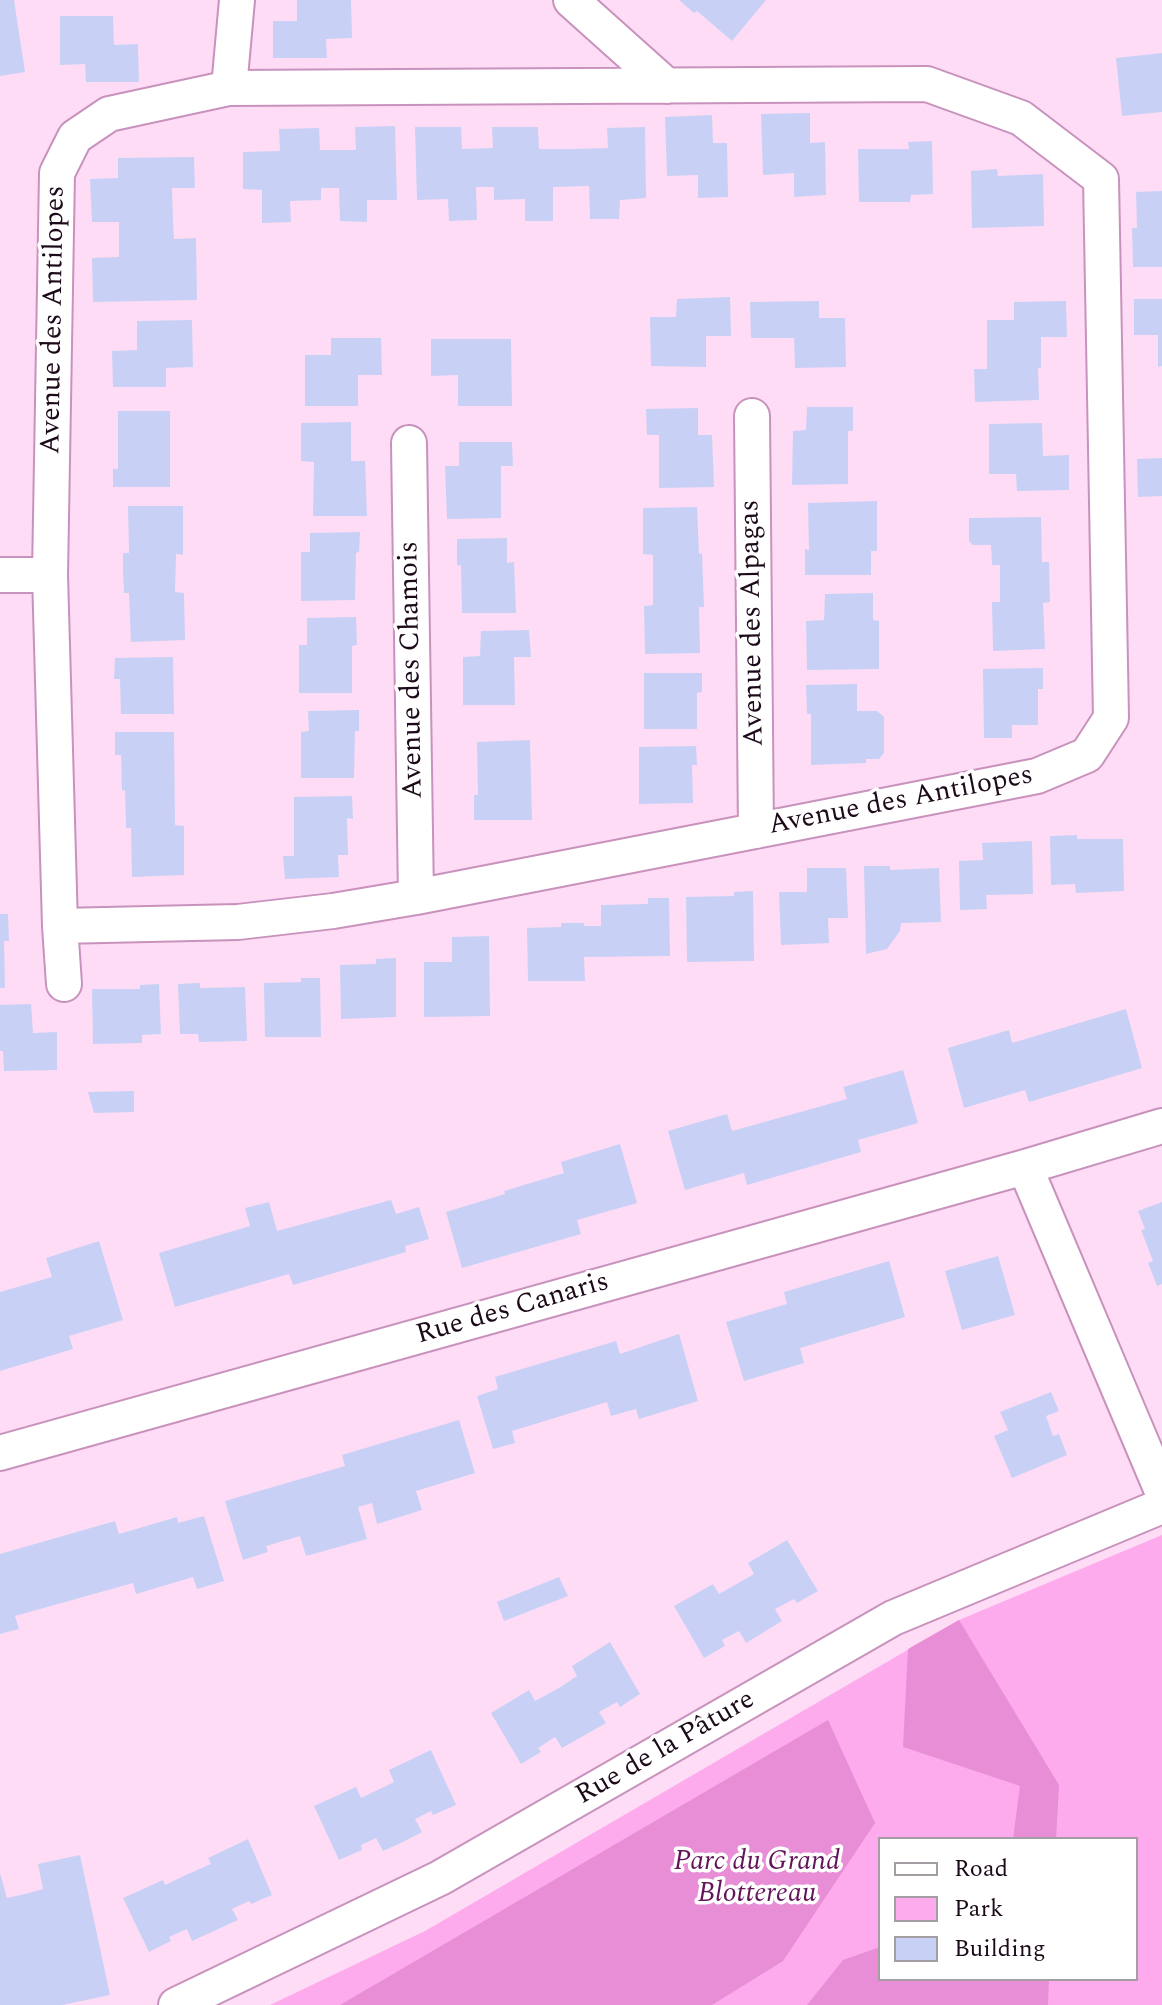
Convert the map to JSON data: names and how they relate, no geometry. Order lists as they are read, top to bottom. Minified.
{"streets":{"street":["Avenue des Antilopes","Avenue des Alpagas","Avenue des Chamois","Rue des Canaris","Rue de la Pâture"]},"crossings":[["Avenue des Antilopes","Avenue des Alpagas"],["Avenue des Antilopes","Avenue des Chamois"]],"parks":["Parc du Grand Blottereau"],"legend":["Road","Park","Building"]}
